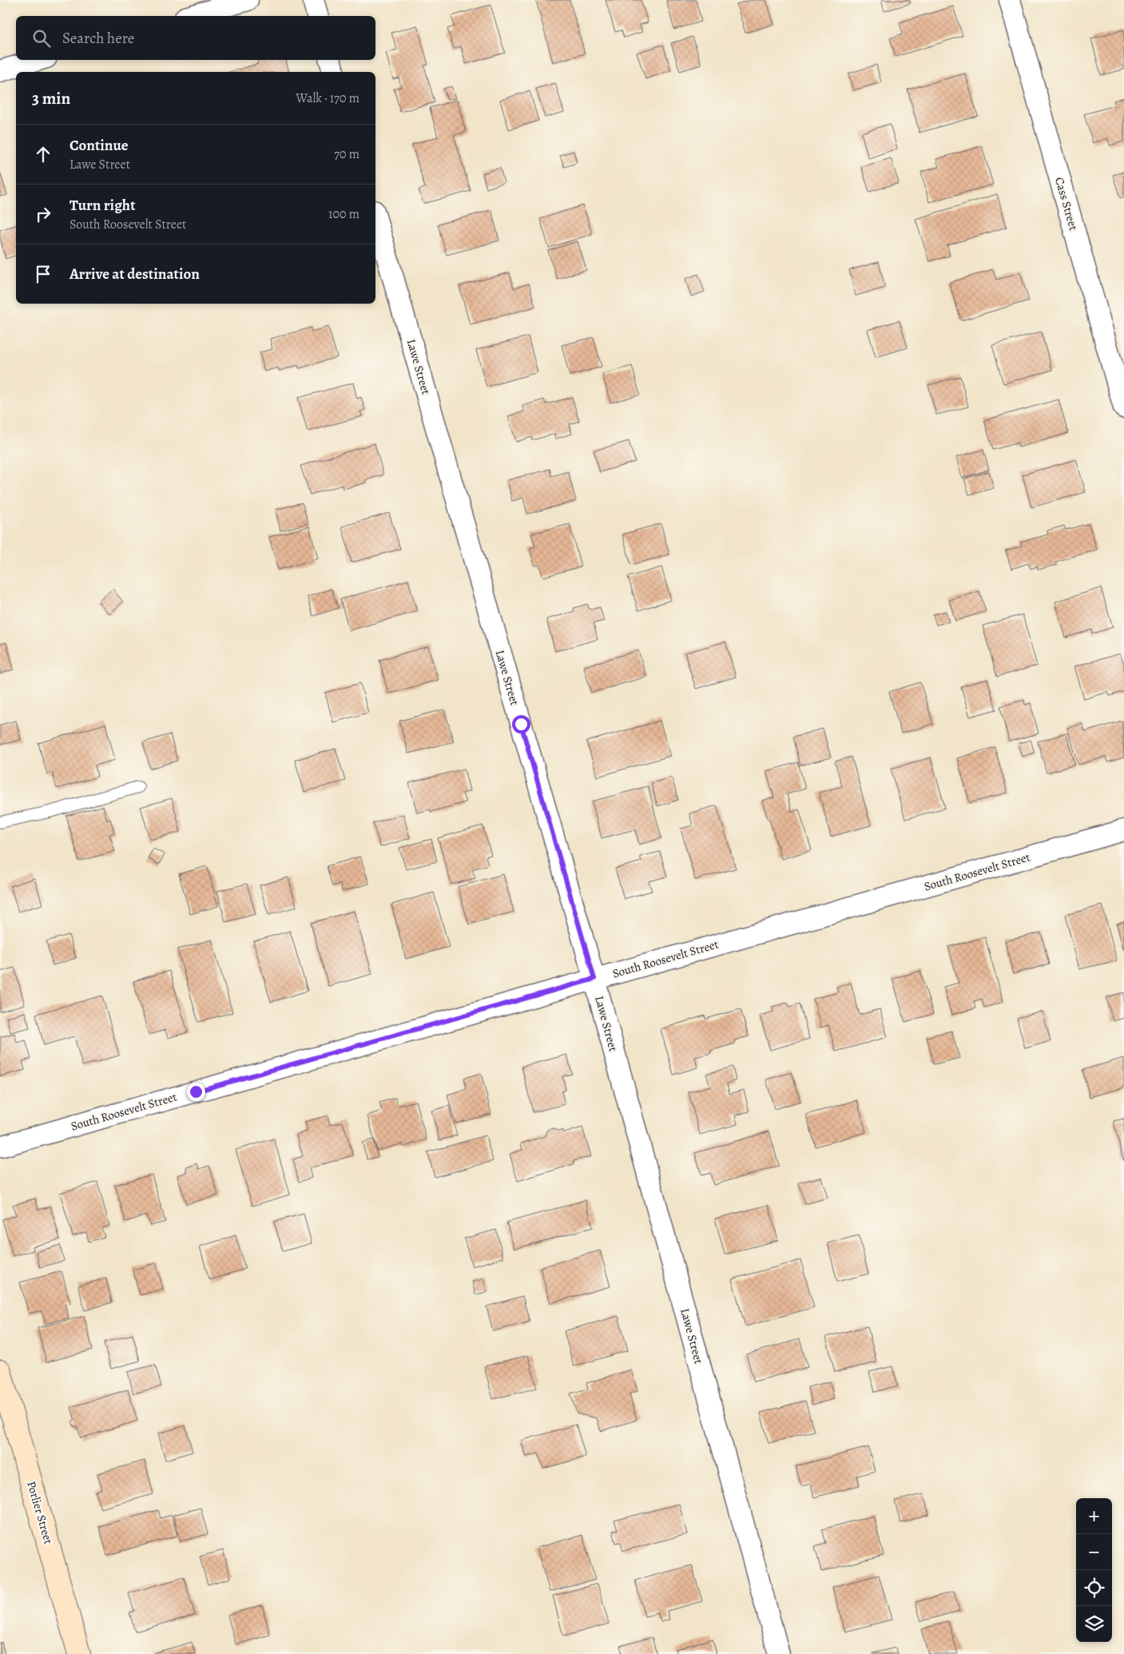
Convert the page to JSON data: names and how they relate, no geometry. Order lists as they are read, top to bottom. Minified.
{"streets":{"street":["Cass Street","Lawe Street","South Roosevelt Street","Porlier Street"]},"crossings":[["Lawe Street","South Roosevelt Street"]],"page":{"search":"Search here","heading":["3 min","Walk · 170 m"],"list":[["Continue","Lawe Street","70 m"],["Turn right","South Roosevelt Street","100 m"],"Arrive at destination"],"map_buttons":["+","−"]}}
